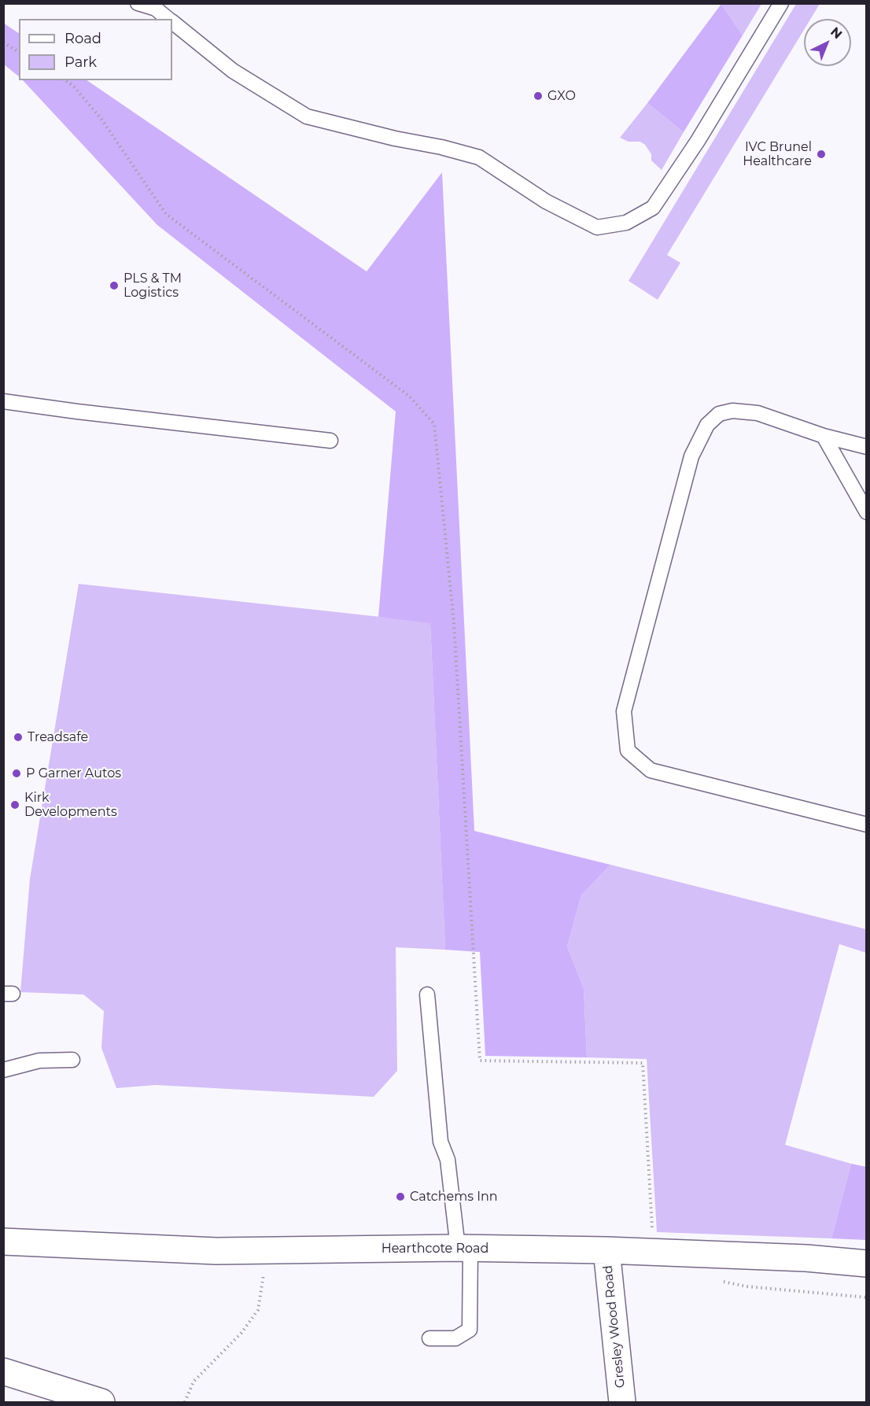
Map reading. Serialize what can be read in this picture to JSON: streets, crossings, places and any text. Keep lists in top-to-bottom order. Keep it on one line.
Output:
{"streets":{"street":["Hearthcote Road","Gresley Wood Road"]},"crossings":[["Hearthcote Road","Gresley Wood Road"]],"places":["GXO","IVC Brunel Healthcare","PLS & TM Logistics","Treadsafe","P Garner Autos","Kirk Developments","Catchems Inn"],"legend":["Road","Park"],"north":"top right"}
